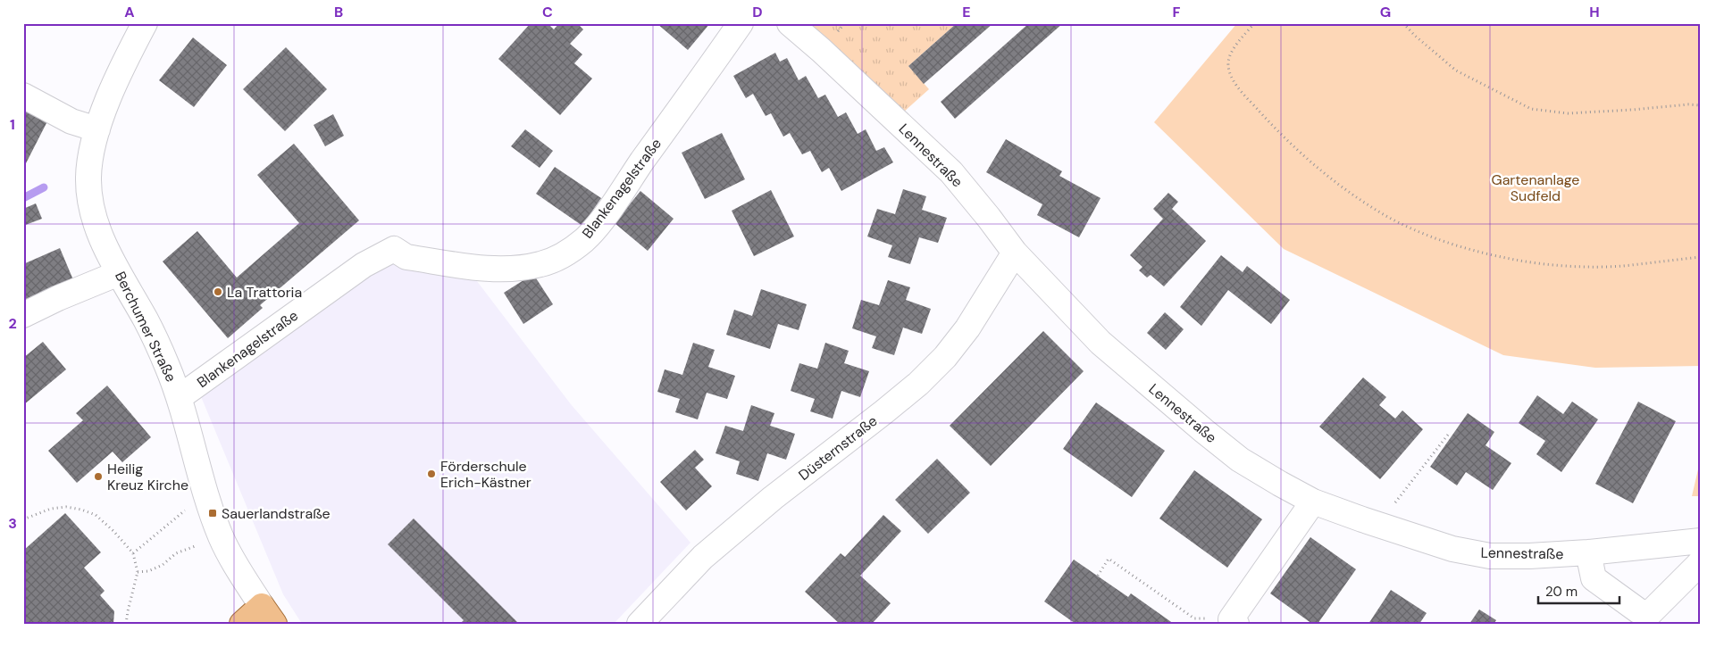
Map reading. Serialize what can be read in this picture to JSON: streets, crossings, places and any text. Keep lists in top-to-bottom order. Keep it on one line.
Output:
{"streets":{"street":["Lennestraße","Blankenagelstraße","Berchumer Straße","Düsternstraße"]},"crossings":[["Lennestraße","Düsternstraße"],["Blankenagelstraße","Berchumer Straße"]],"parks":["Gartenanlage Sudfeld"],"places":{"other":["La Trattoria","Förderschule Erich-Kästner","Heilig Kreuz Kirche"],"transit":["Sauerlandstraße"]},"scale_bar":"20 m","grid":{"columns":["A","B","C","D","E","F","G","H"],"rows":["1","2","3"]}}
